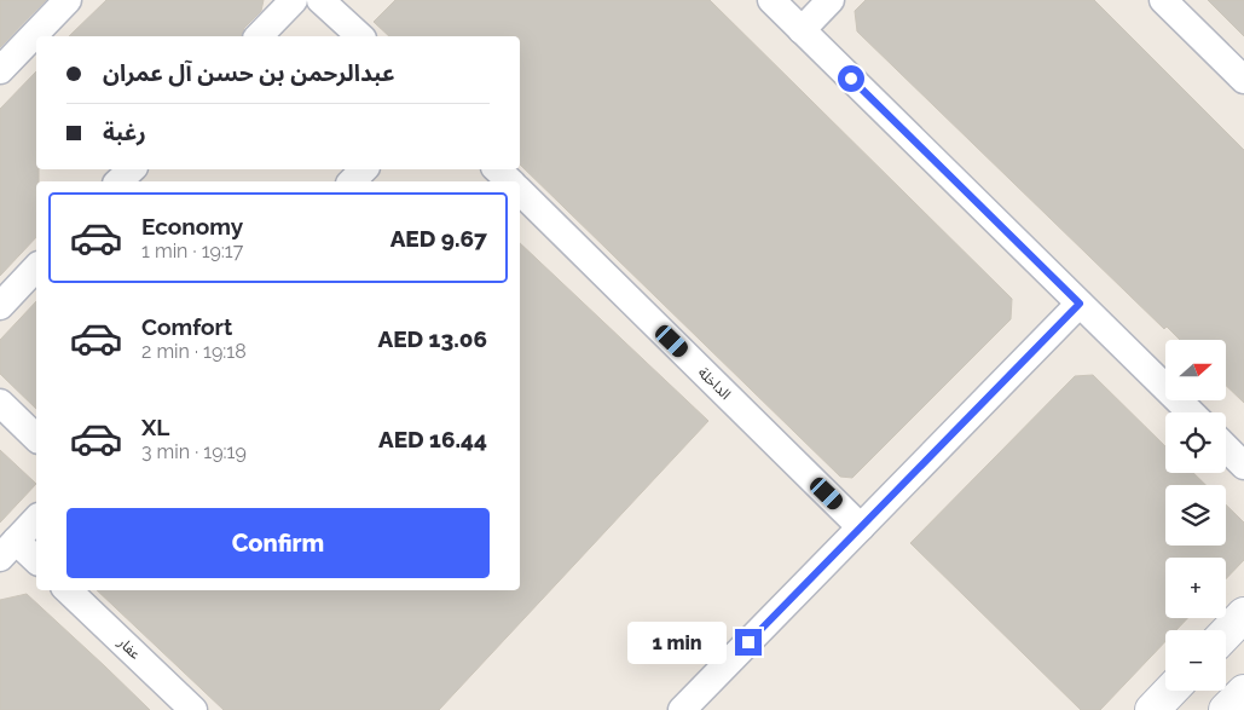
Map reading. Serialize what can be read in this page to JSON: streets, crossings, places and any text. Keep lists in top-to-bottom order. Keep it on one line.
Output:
{"streets":{"street":["الداخلة","عفار"]},"north":"right","page":{"banner":["عبدالرحمن بن حسن آل عمران","رغبة"],"list":[{"name":"Economy","note":"1 min · 19:17","value":"AED 9.67"},{"name":"Comfort","note":"2 min · 19:18","value":"AED 13.06"},{"name":"XL","note":"3 min · 19:19","value":"AED 16.44"}],"map_buttons":["+","−"],"buttons":"Confirm","bubble":"1 min"}}
